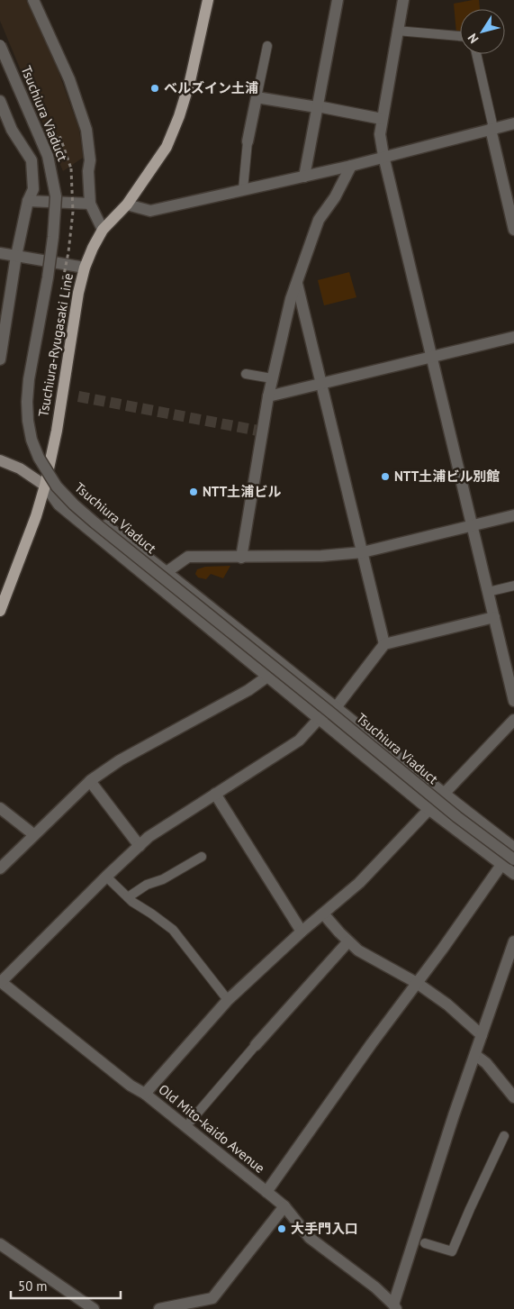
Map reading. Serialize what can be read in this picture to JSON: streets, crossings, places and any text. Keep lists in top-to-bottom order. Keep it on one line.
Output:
{"streets":{"main road":["Tsuchiura-Ryugasaki Line"],"street":["Tsuchiura Viaduct","Old Mito-kaido Avenue"]},"places":["ベルズイン土浦","NTT土浦ビル別館","NTT土浦ビル","大手門入口"],"scale_bar":"50 m","north":"bottom left"}
